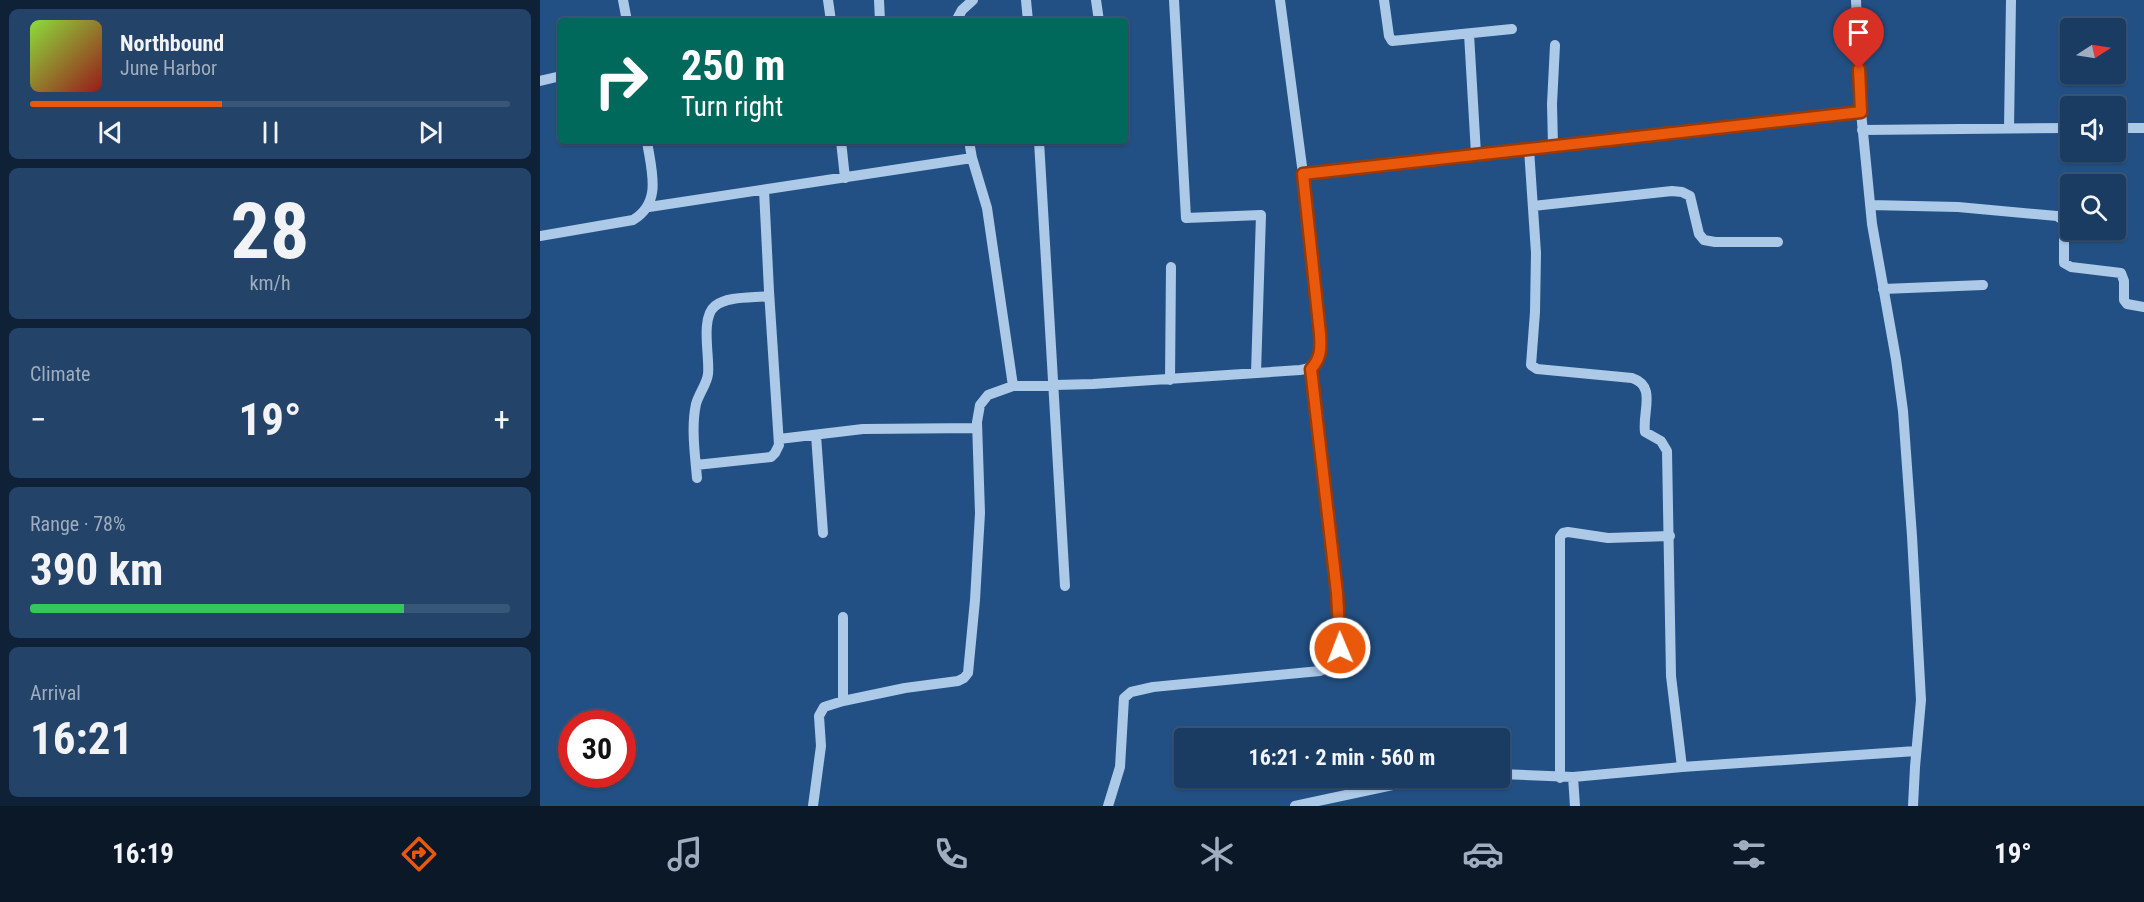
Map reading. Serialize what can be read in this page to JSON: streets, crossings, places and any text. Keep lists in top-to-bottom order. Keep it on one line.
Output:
{"north":"right","page":{"turn":["250 m","Turn right"],"song":["Northbound","June Harbor"],"tile":[["28","km/h"],"Climate",["Range · 78%","390 km"],["Arrival","16:21"]],"heat":["−","19°","+"],"limit":"30","trip":"16:21 · 2 min · 560 m","tabs":["16:19","19°"]}}
